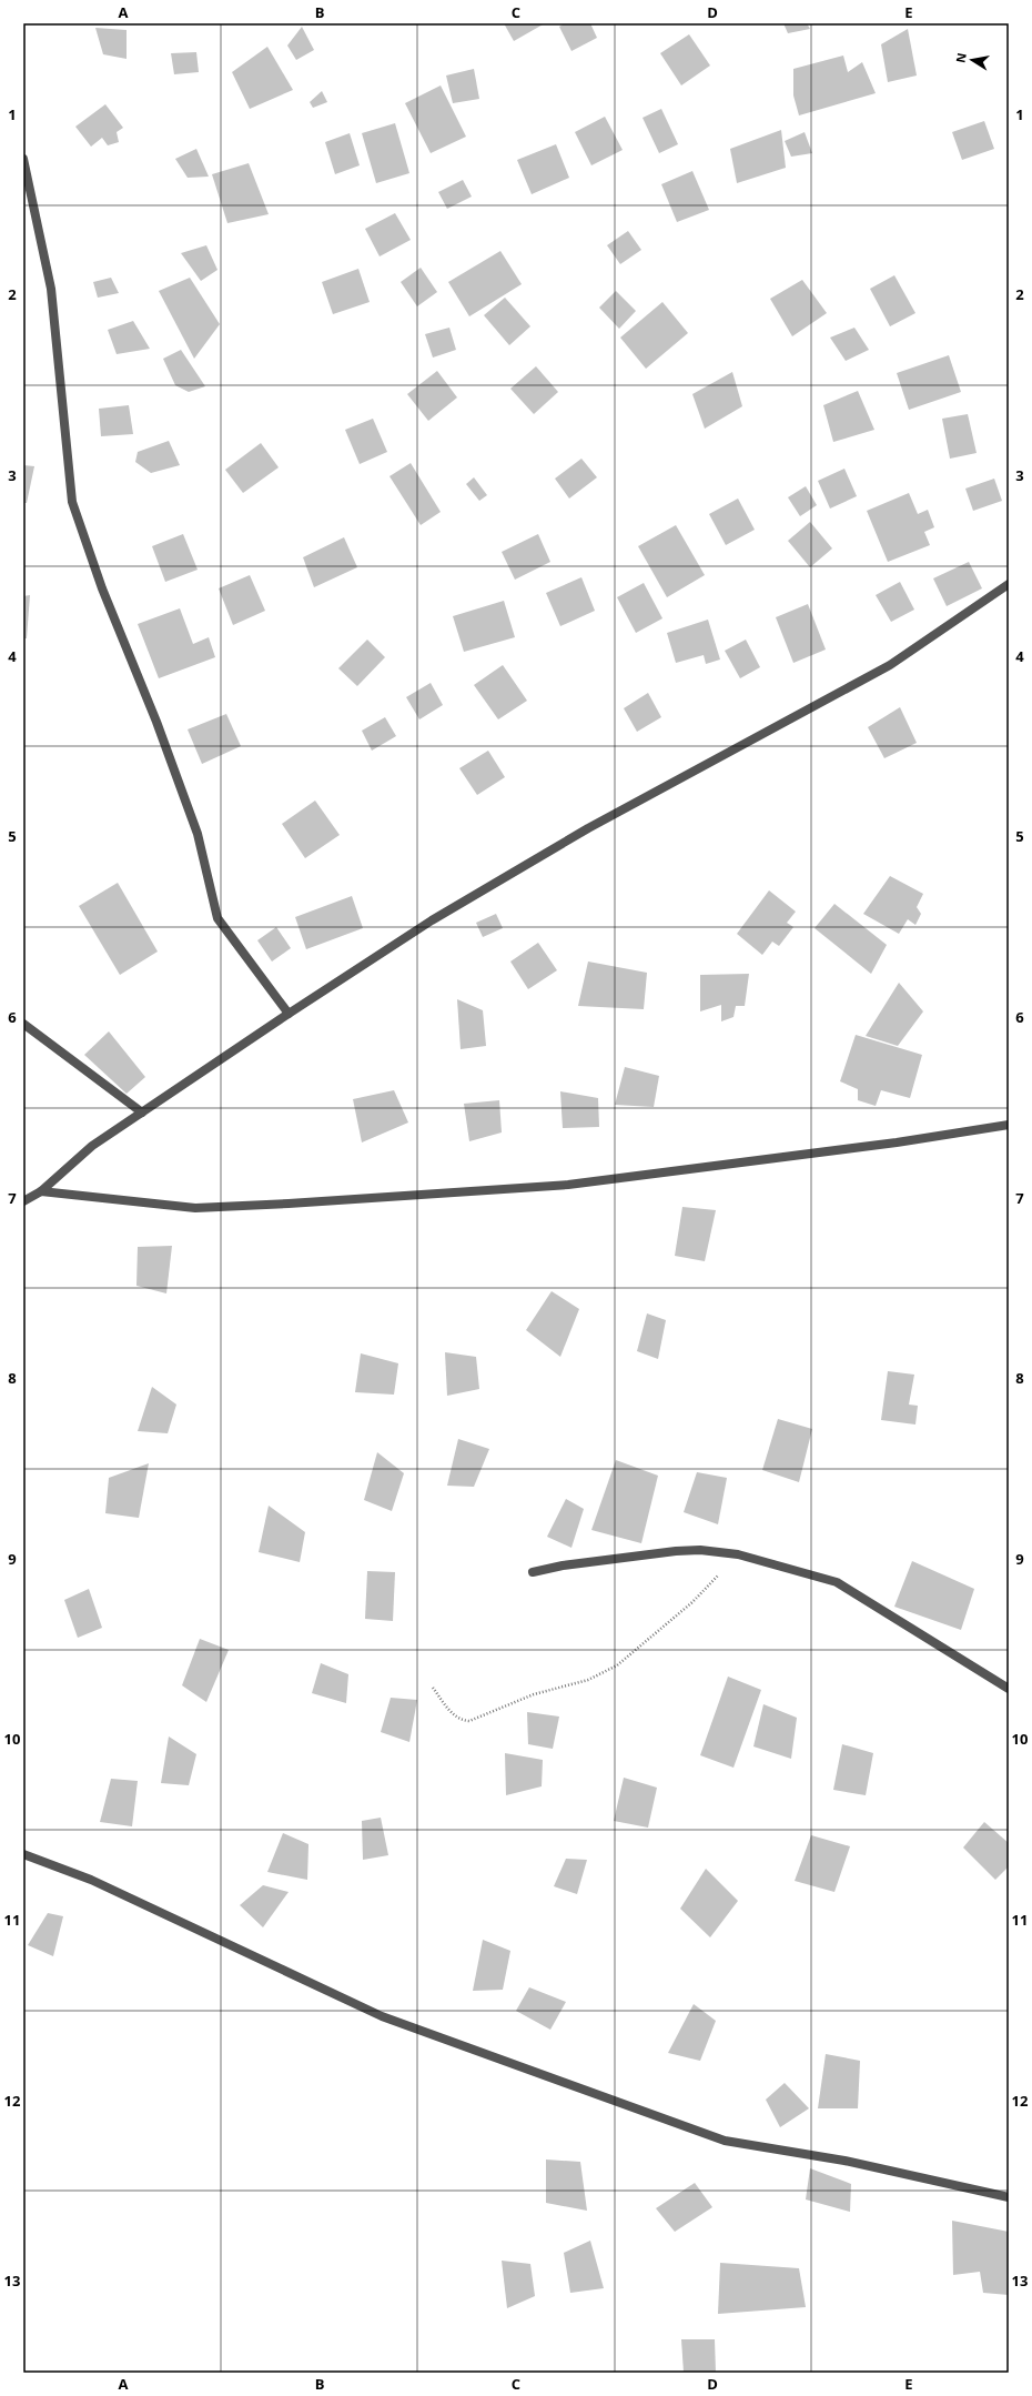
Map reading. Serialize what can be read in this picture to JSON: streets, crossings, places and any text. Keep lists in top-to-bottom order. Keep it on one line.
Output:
{"north":"left","grid":{"columns":["A","B","C","D","E"],"rows":["1","2","3","4","5","6","7","8","9","10","11","12","13"]}}
